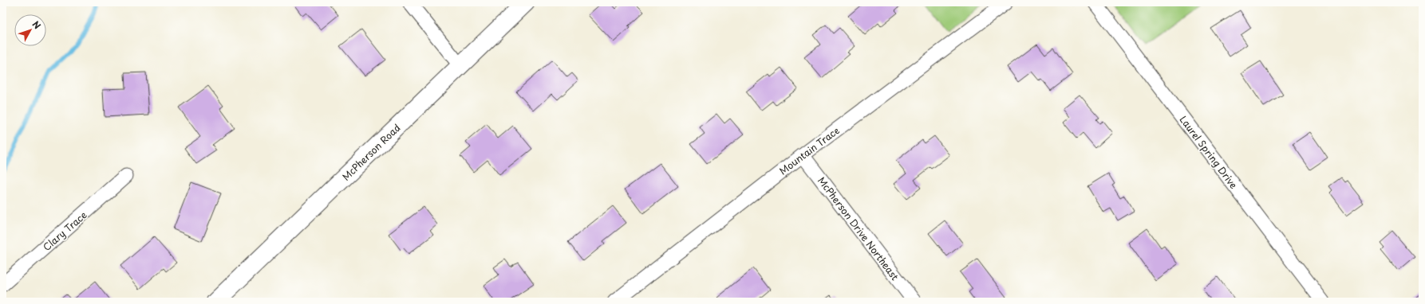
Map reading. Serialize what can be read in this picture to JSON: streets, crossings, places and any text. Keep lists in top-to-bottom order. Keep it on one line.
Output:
{"streets":{"street":["Mountain Trace","McPherson Road","Laurel Spring Drive","McPherson Drive Northeast","Clary Trace"]},"crossings":[["Mountain Trace","McPherson Drive Northeast"]],"north":"top right"}
